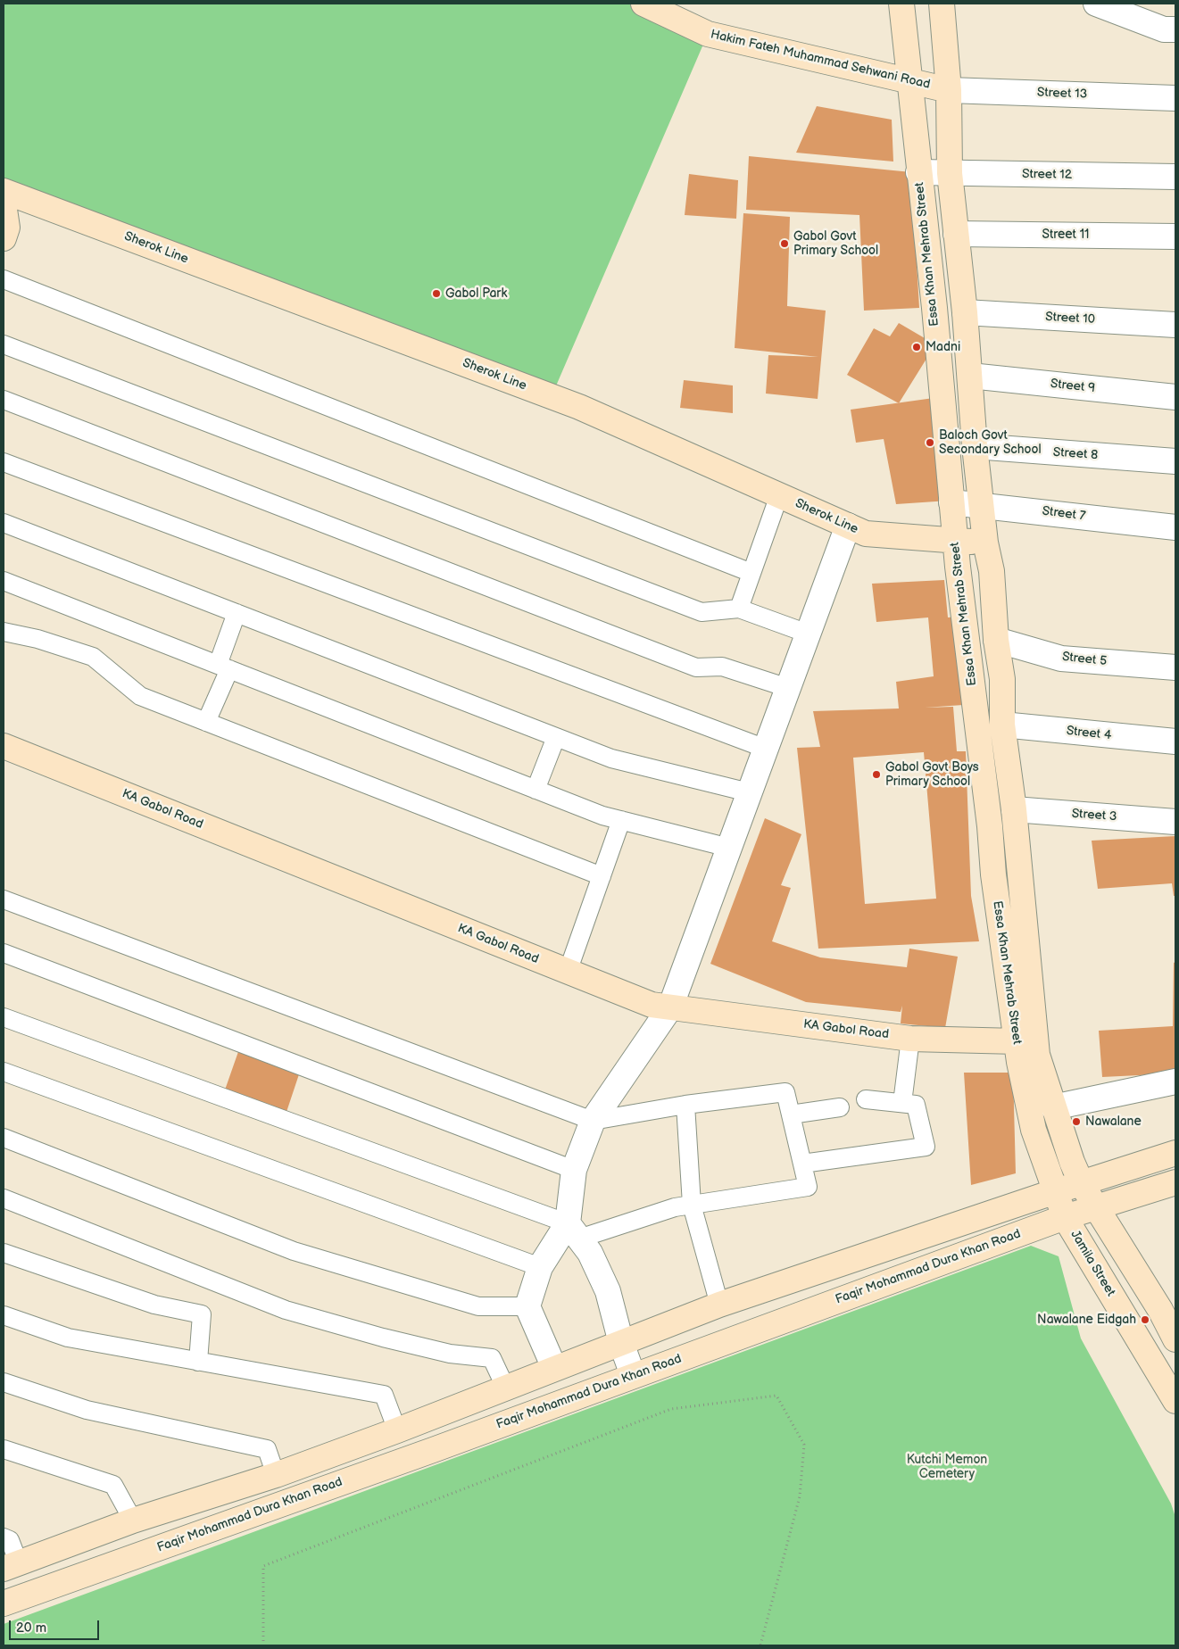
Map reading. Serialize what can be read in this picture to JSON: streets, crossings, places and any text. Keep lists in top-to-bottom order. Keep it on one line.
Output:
{"streets":{"main road":["Hakim Fateh Muhammad Sehwani Road","Sherok Line","Essa Khan Mehrab Street","KA Gabol Road","Jamila Street","Faqir Mohammad Dura Khan Road"],"street":["Street 13","Street 12","Street 11","Street 10","Street 9","Street 8","Street 7","Street 5","Street 4","Street 3"]},"crossings":[["Hakim Fateh Muhammad Sehwani Road","Street 13"],["Hakim Fateh Muhammad Sehwani Road","Essa Khan Mehrab Street"],["Street 13","Essa Khan Mehrab Street"],["Street 12","Essa Khan Mehrab Street"],["Street 11","Essa Khan Mehrab Street"],["Sherok Line","Essa Khan Mehrab Street"],["Essa Khan Mehrab Street","Street 10"],["Essa Khan Mehrab Street","Street 9"],["Essa Khan Mehrab Street","Street 8"],["Essa Khan Mehrab Street","Street 7"],["Essa Khan Mehrab Street","Street 5"],["Essa Khan Mehrab Street","Street 4"],["Essa Khan Mehrab Street","KA Gabol Road"],["Essa Khan Mehrab Street","Street 3"],["Essa Khan Mehrab Street","Jamila Street"],["Essa Khan Mehrab Street","Faqir Mohammad Dura Khan Road"],["Jamila Street","Faqir Mohammad Dura Khan Road"]],"parks":["Kutchi Memon Cemetery"],"places":["Gabol Govt Primary School","Gabol Park","Madni","Baloch Govt Secondary School","Gabol Govt Boys Primary School","Nawalane","Nawalane Eidgah"],"scale_bar":"20 m"}
